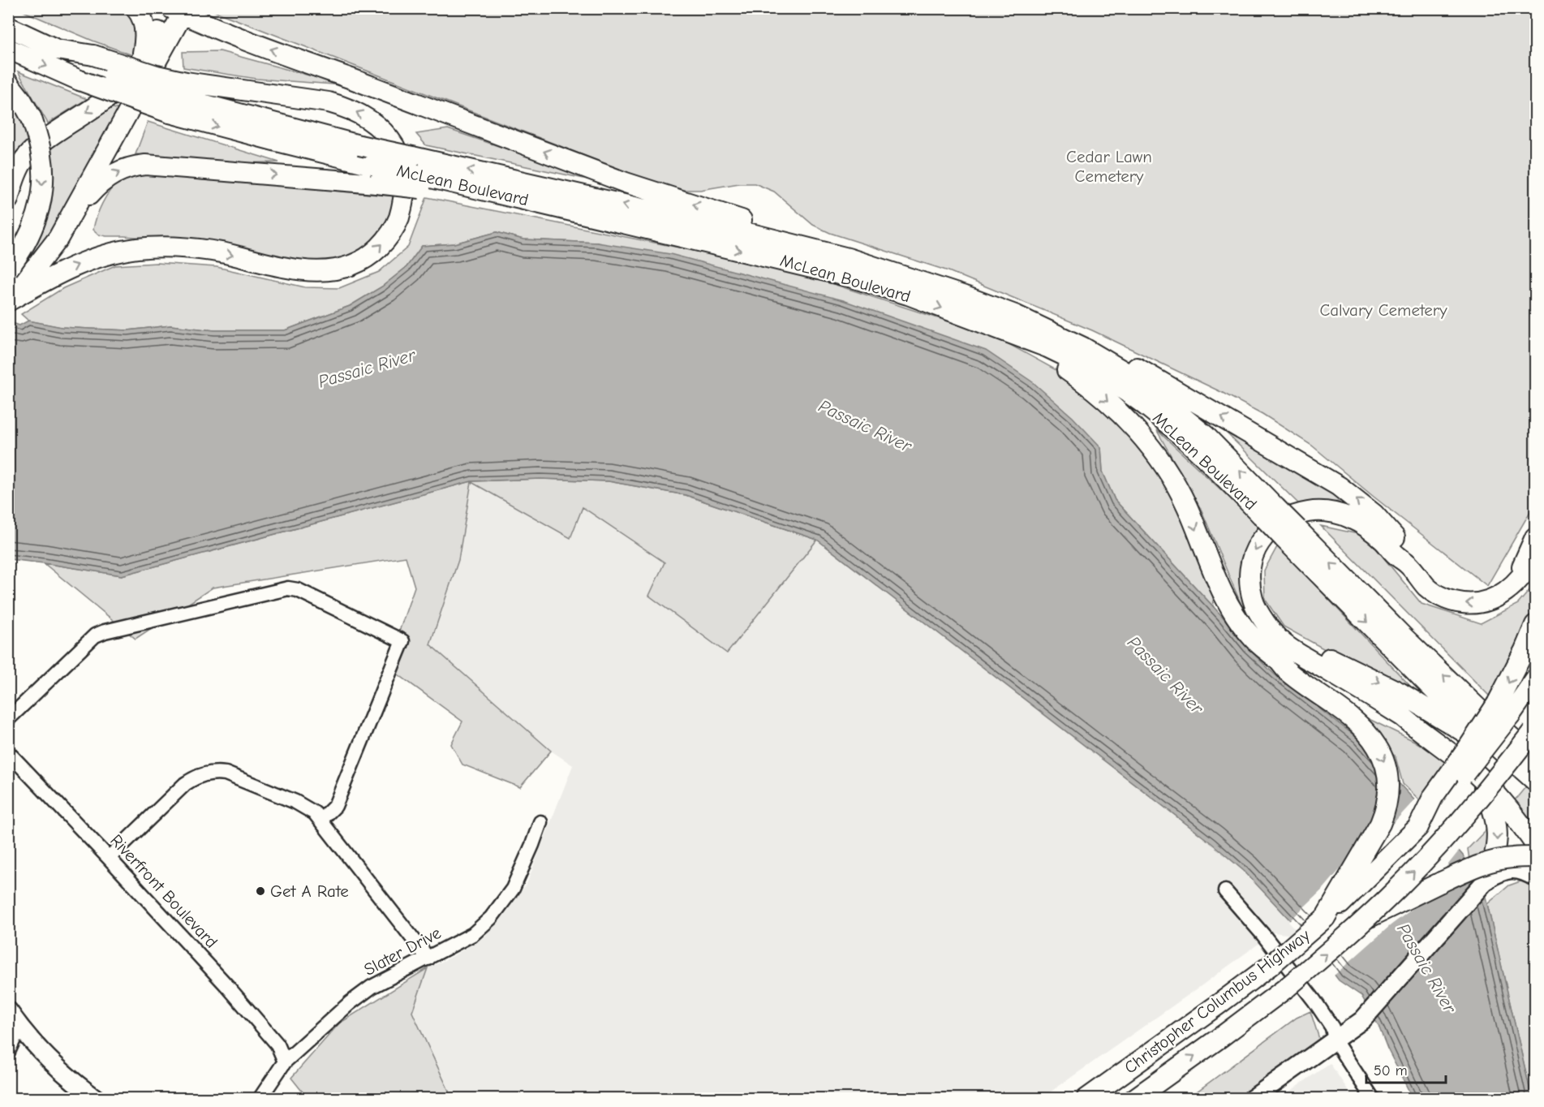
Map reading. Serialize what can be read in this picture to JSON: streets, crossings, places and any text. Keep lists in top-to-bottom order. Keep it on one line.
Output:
{"streets":{"highway":["McLean Boulevard","Christopher Columbus Highway"],"street":["Riverfront Boulevard","Slater Drive"]},"crossings":[["Riverfront Boulevard","Slater Drive"]],"water":["Passaic River"],"parks":["Cedar Lawn Cemetery","Calvary Cemetery"],"places":["Get A Rate"],"scale_bar":"50 m"}
